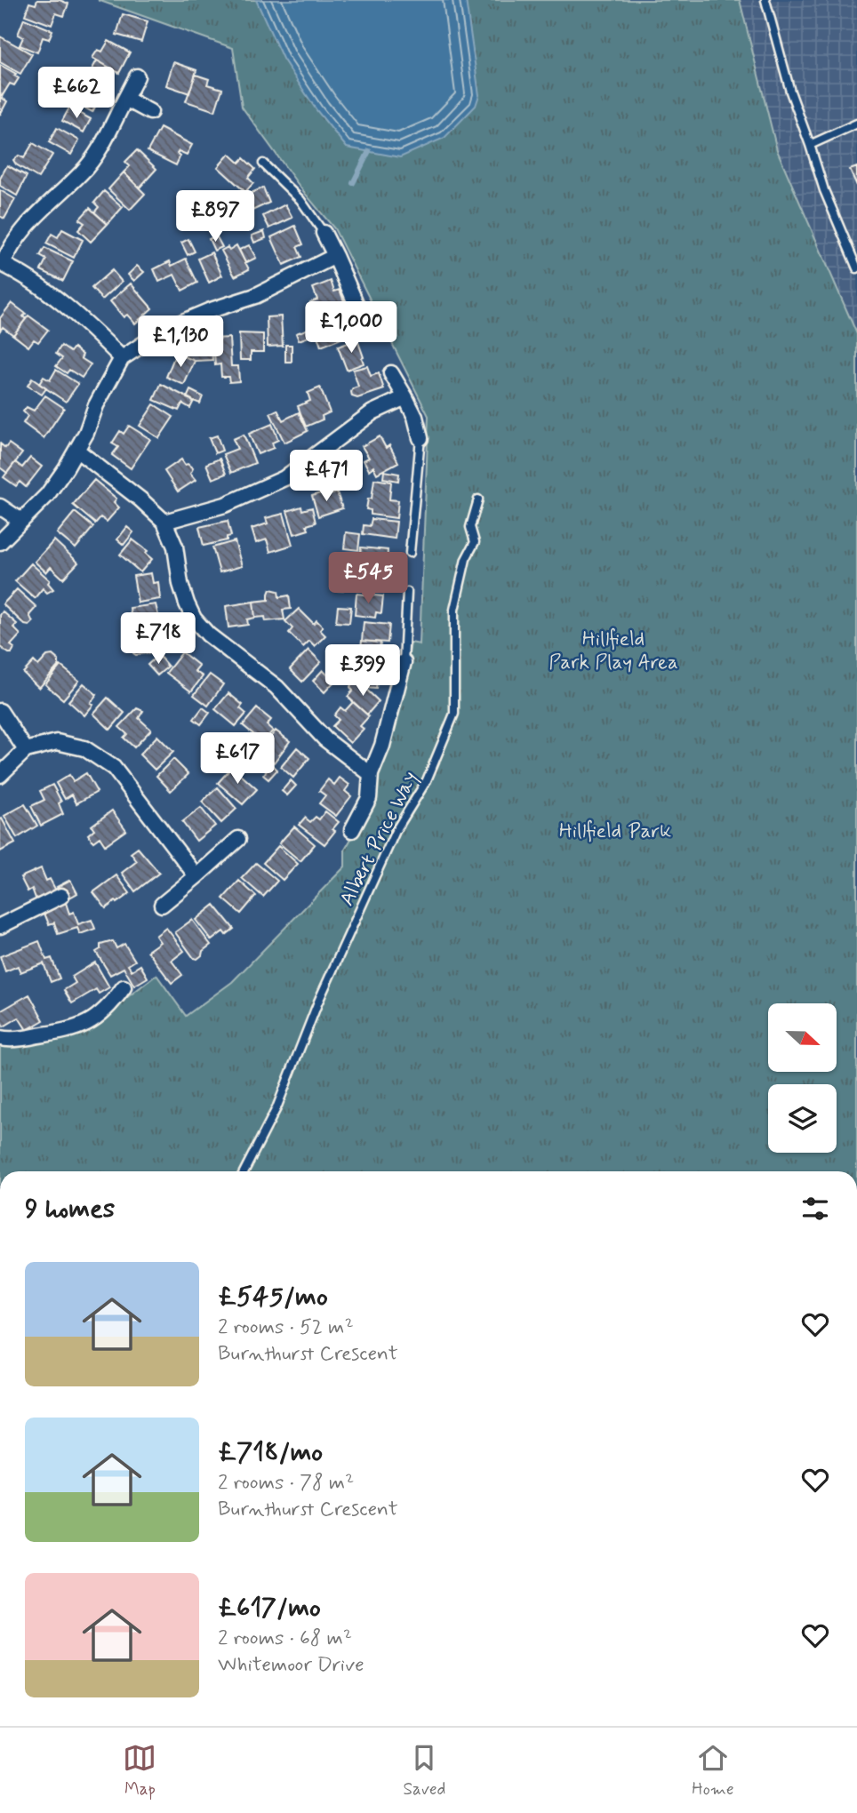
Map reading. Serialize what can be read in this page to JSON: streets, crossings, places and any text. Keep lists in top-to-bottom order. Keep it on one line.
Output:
{"streets":{"lane":["Albert Price Way"]},"parks":["Hillfield Park Play Area","Hillfield Park"],"north":"right","page":{"price":["£662","£897","£1,000","£1,130","£471","£545","£718","£399","£617"],"heading":"9 homes","list":[{"name":"£545/mo","note":"2 rooms · 52 m² · Burnthurst Crescent"},{"name":"£718/mo","note":"2 rooms · 78 m² · Burnthurst Crescent"},{"name":"£617/mo","note":"2 rooms · 68 m² · Whitemoor Drive"}],"tabs":["Map","Saved","Home"]}}
